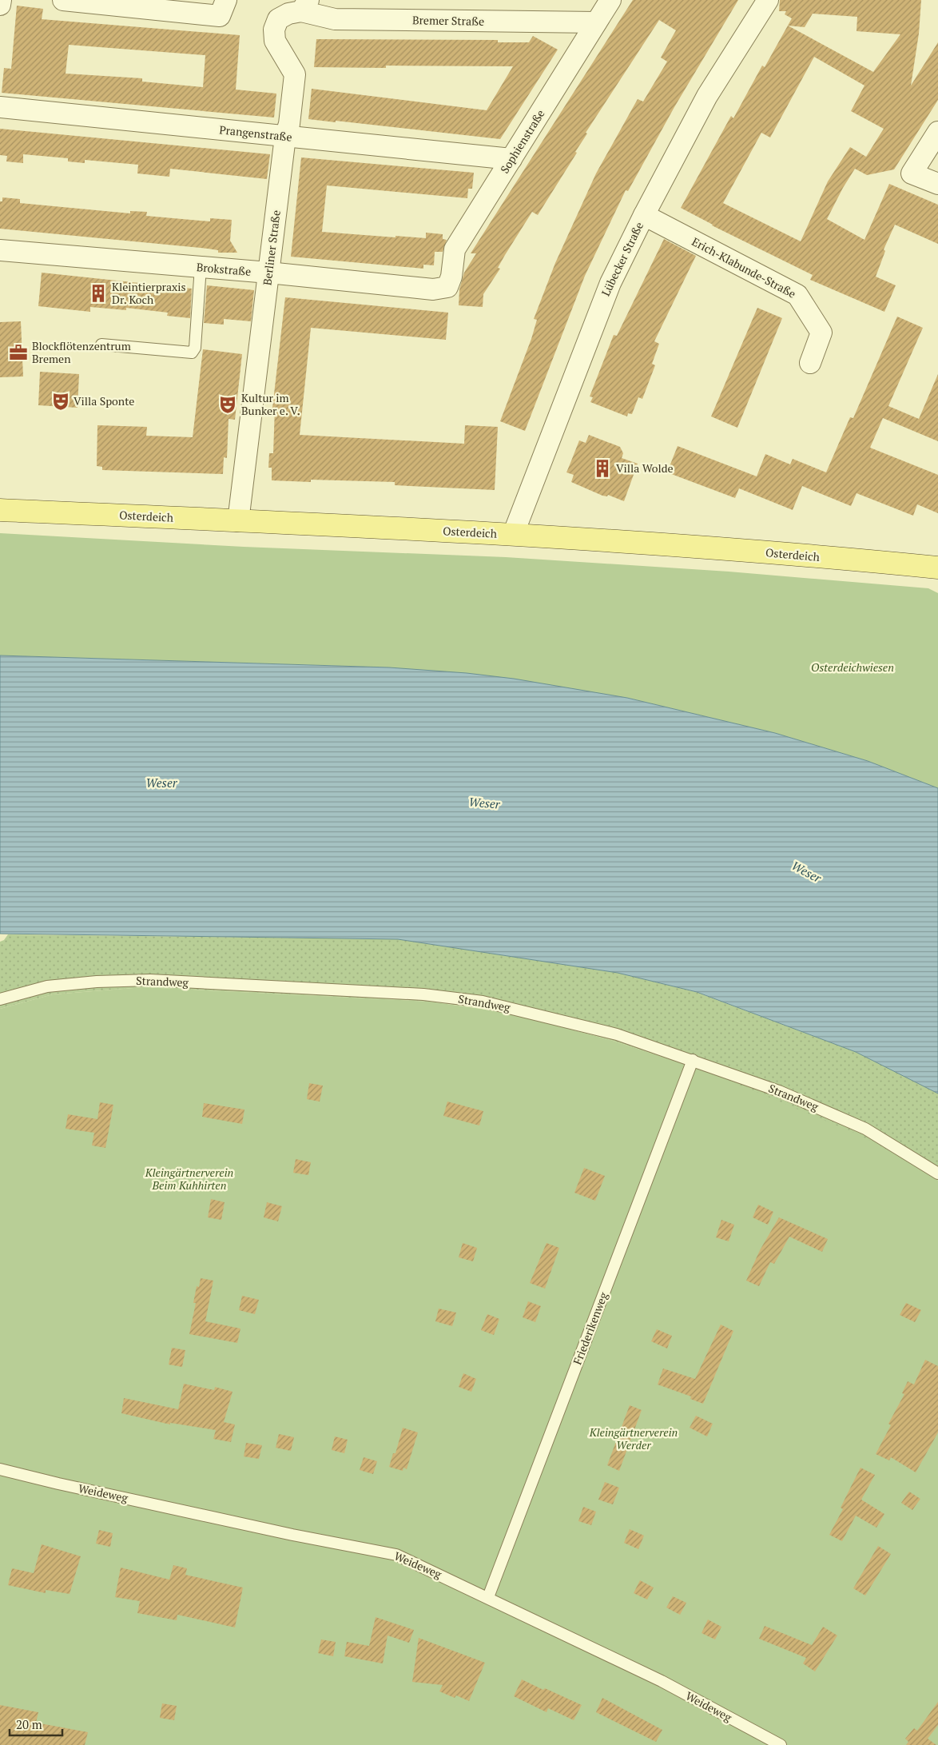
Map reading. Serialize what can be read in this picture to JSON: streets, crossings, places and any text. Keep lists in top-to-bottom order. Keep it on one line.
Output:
{"streets":{"main road":["Osterdeich"],"street":["Bremer Straße","Prangenstraße","Sophienstraße","Berliner Straße","Lübecker Straße","Erich-Klabunde-Straße","Brokstraße"],"lane":["Strandweg","Friederikenweg","Weideweg"]},"crossings":[["Bremer Straße","Sophienstraße"],["Bremer Straße","Berliner Straße"],["Prangenstraße","Sophienstraße"],["Prangenstraße","Berliner Straße"],["Sophienstraße","Brokstraße"],["Berliner Straße","Brokstraße"],["Berliner Straße","Osterdeich"],["Lübecker Straße","Erich-Klabunde-Straße"],["Lübecker Straße","Osterdeich"],["Strandweg","Friederikenweg"],["Friederikenweg","Weideweg"]],"water":["Weser"],"parks":["Osterdeichwiesen","Kleingärtnerverein Beim Kuhhirten","Kleingärtnerverein Werder"],"places":{"building":["Kleintierpraxis Dr. Koch","Villa Wolde"],"office":["Blockflötenzentrum Bremen"],"theatre":["Villa Sponte","Kultur im Bunker e. V."]},"scale_bar":"20 m"}
